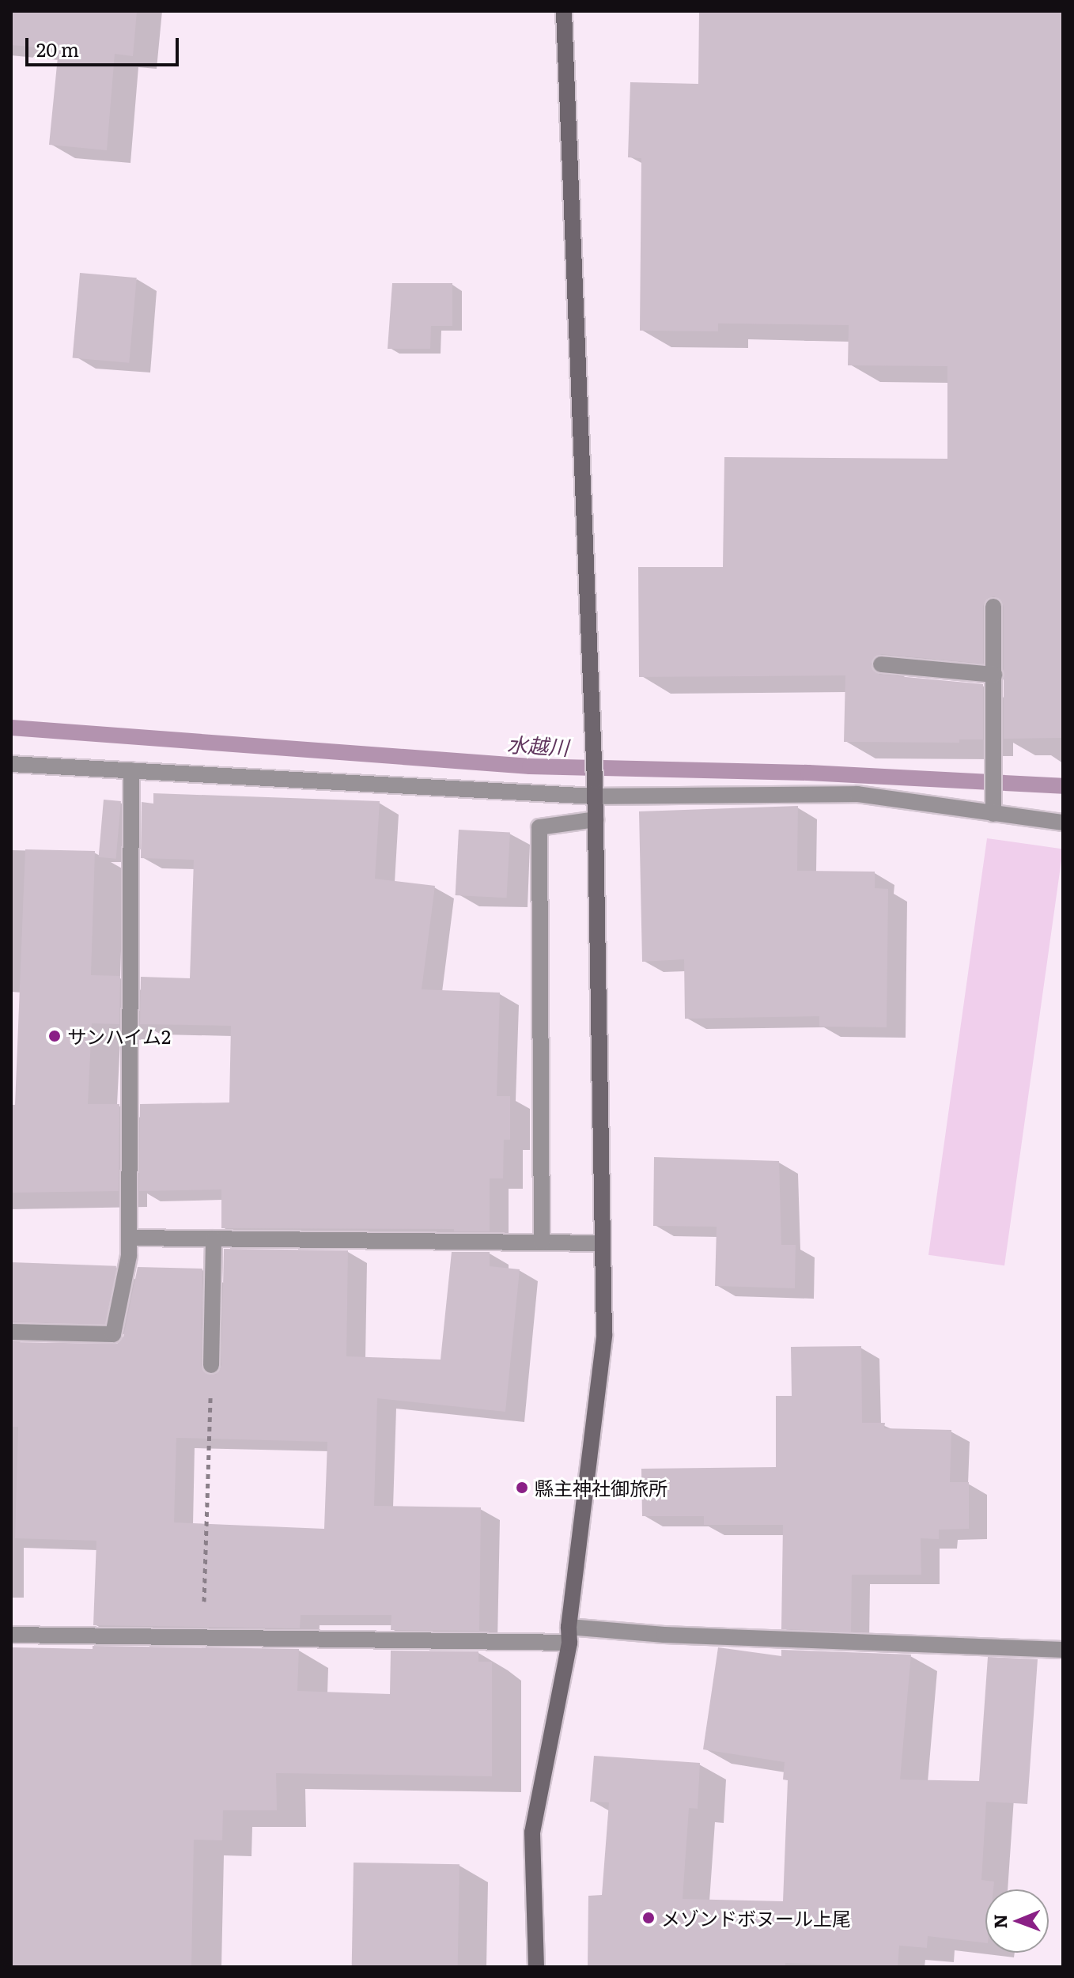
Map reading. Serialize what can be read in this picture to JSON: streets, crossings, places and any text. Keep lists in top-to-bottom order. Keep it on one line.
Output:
{"water":["水越川"],"places":["サンハイム2","縣主神社御旅所","メゾンドボヌール上尾"],"scale_bar":"20 m","north":"left"}
